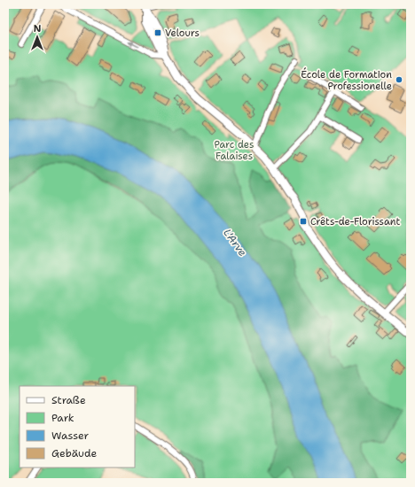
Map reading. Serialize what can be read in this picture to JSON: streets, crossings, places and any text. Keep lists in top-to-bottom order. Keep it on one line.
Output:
{"water":["L'Arve"],"parks":["Parc des Falaises"],"places":{"transit":["Velours","Crêts-de-Florissant"],"other":["École de Formation Professionelle"]},"legend":["Straße","Park","Wasser","Gebäude"],"north":"top"}
